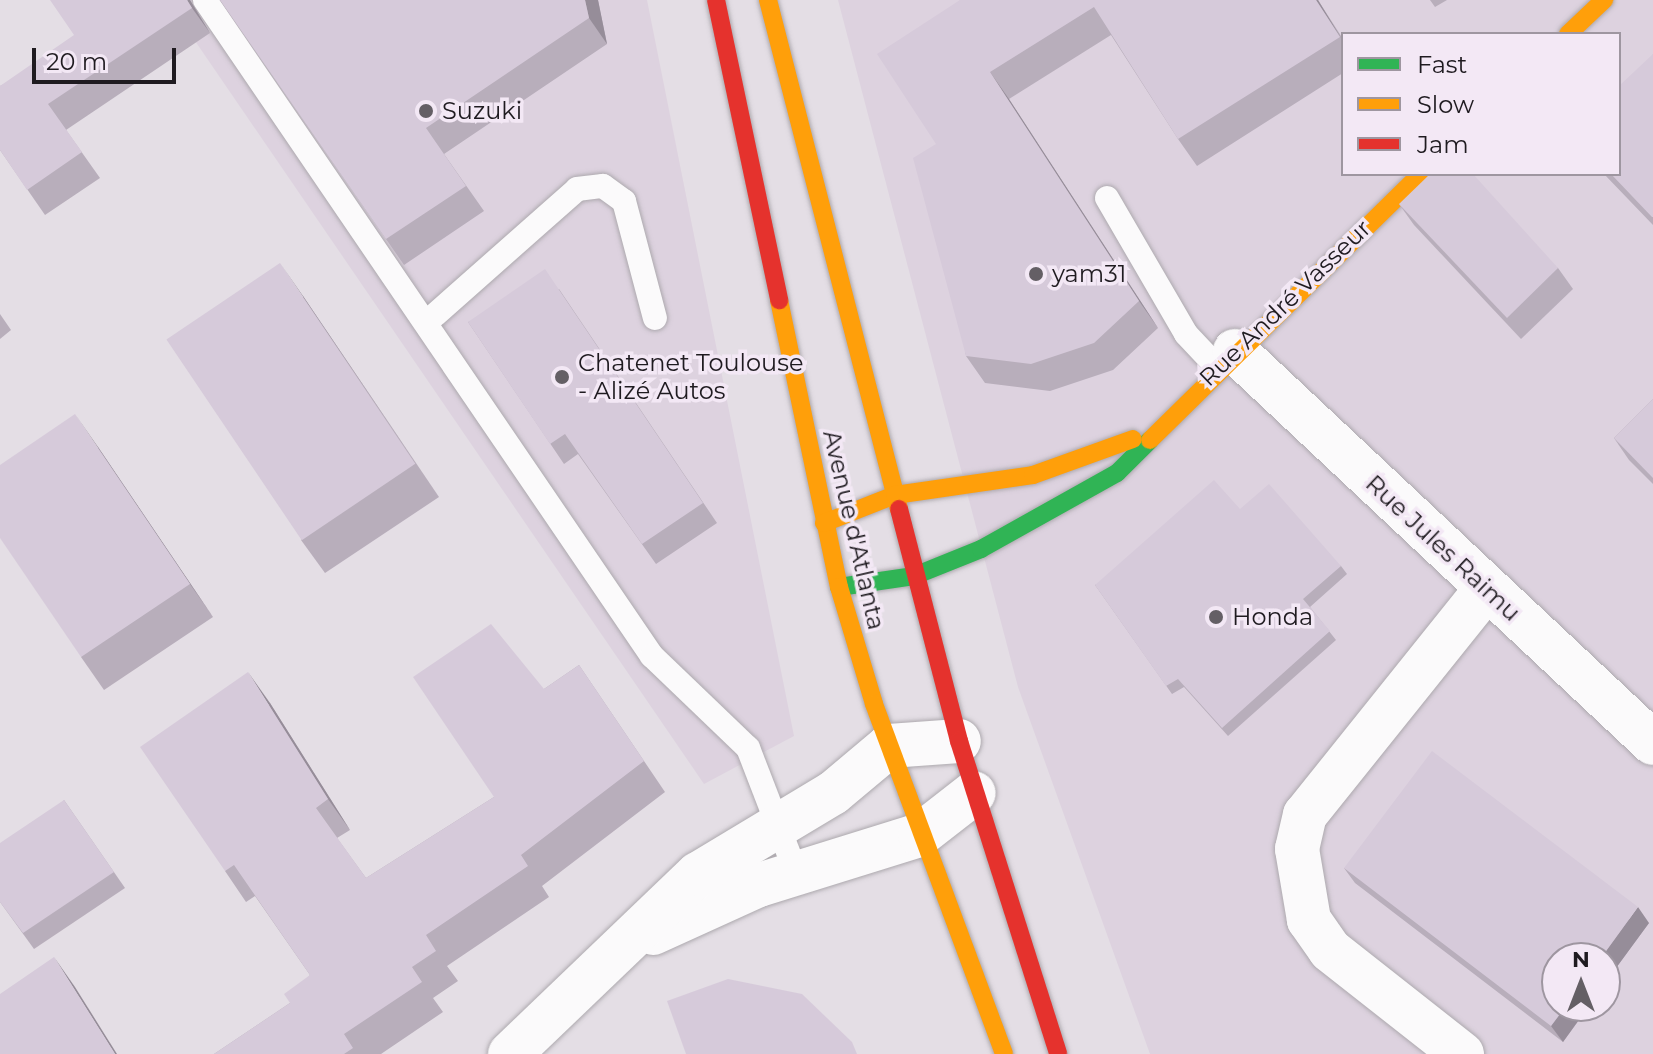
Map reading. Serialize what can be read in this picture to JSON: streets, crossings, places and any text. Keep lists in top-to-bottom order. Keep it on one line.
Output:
{"streets":{"main road":["Rue André Vasseur","Avenue d'Atlanta"],"street":["Rue Jules Raimu"]},"crossings":[["Rue André Vasseur","Avenue d'Atlanta"],["Rue André Vasseur","Rue Jules Raimu"]],"places":["Suzuki","yam31","Chatenet Toulouse - Alizé Autos","Honda"],"legend":["Fast","Slow","Jam"],"scale_bar":"20 m","north":"top"}
